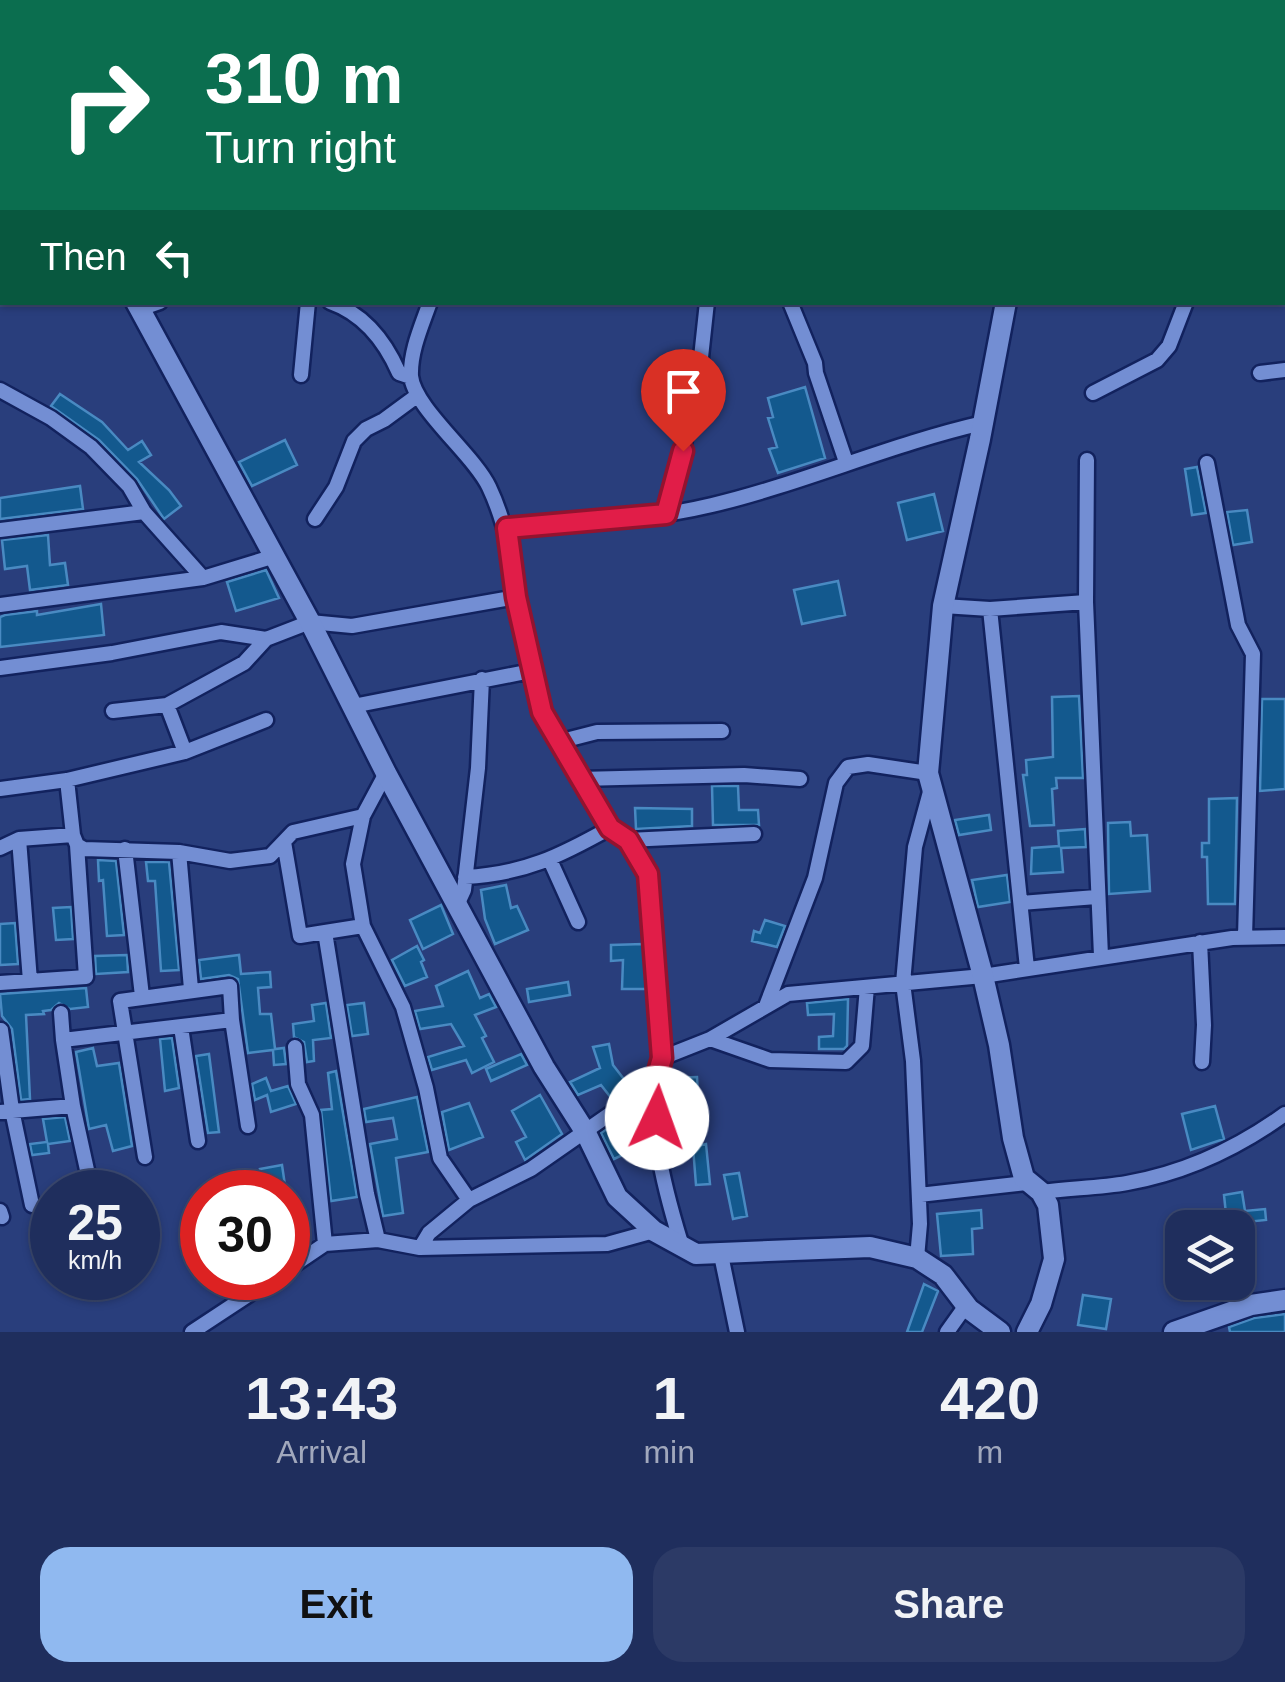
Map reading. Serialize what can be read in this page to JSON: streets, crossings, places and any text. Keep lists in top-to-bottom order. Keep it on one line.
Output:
{"page":{"turn":["310 m","Turn right"],"then":"Then","speed":"25 km/h","limit":"30","eta":["13:43","Arrival","1","min","420","m"],"buttons":["Exit","Share"]}}
